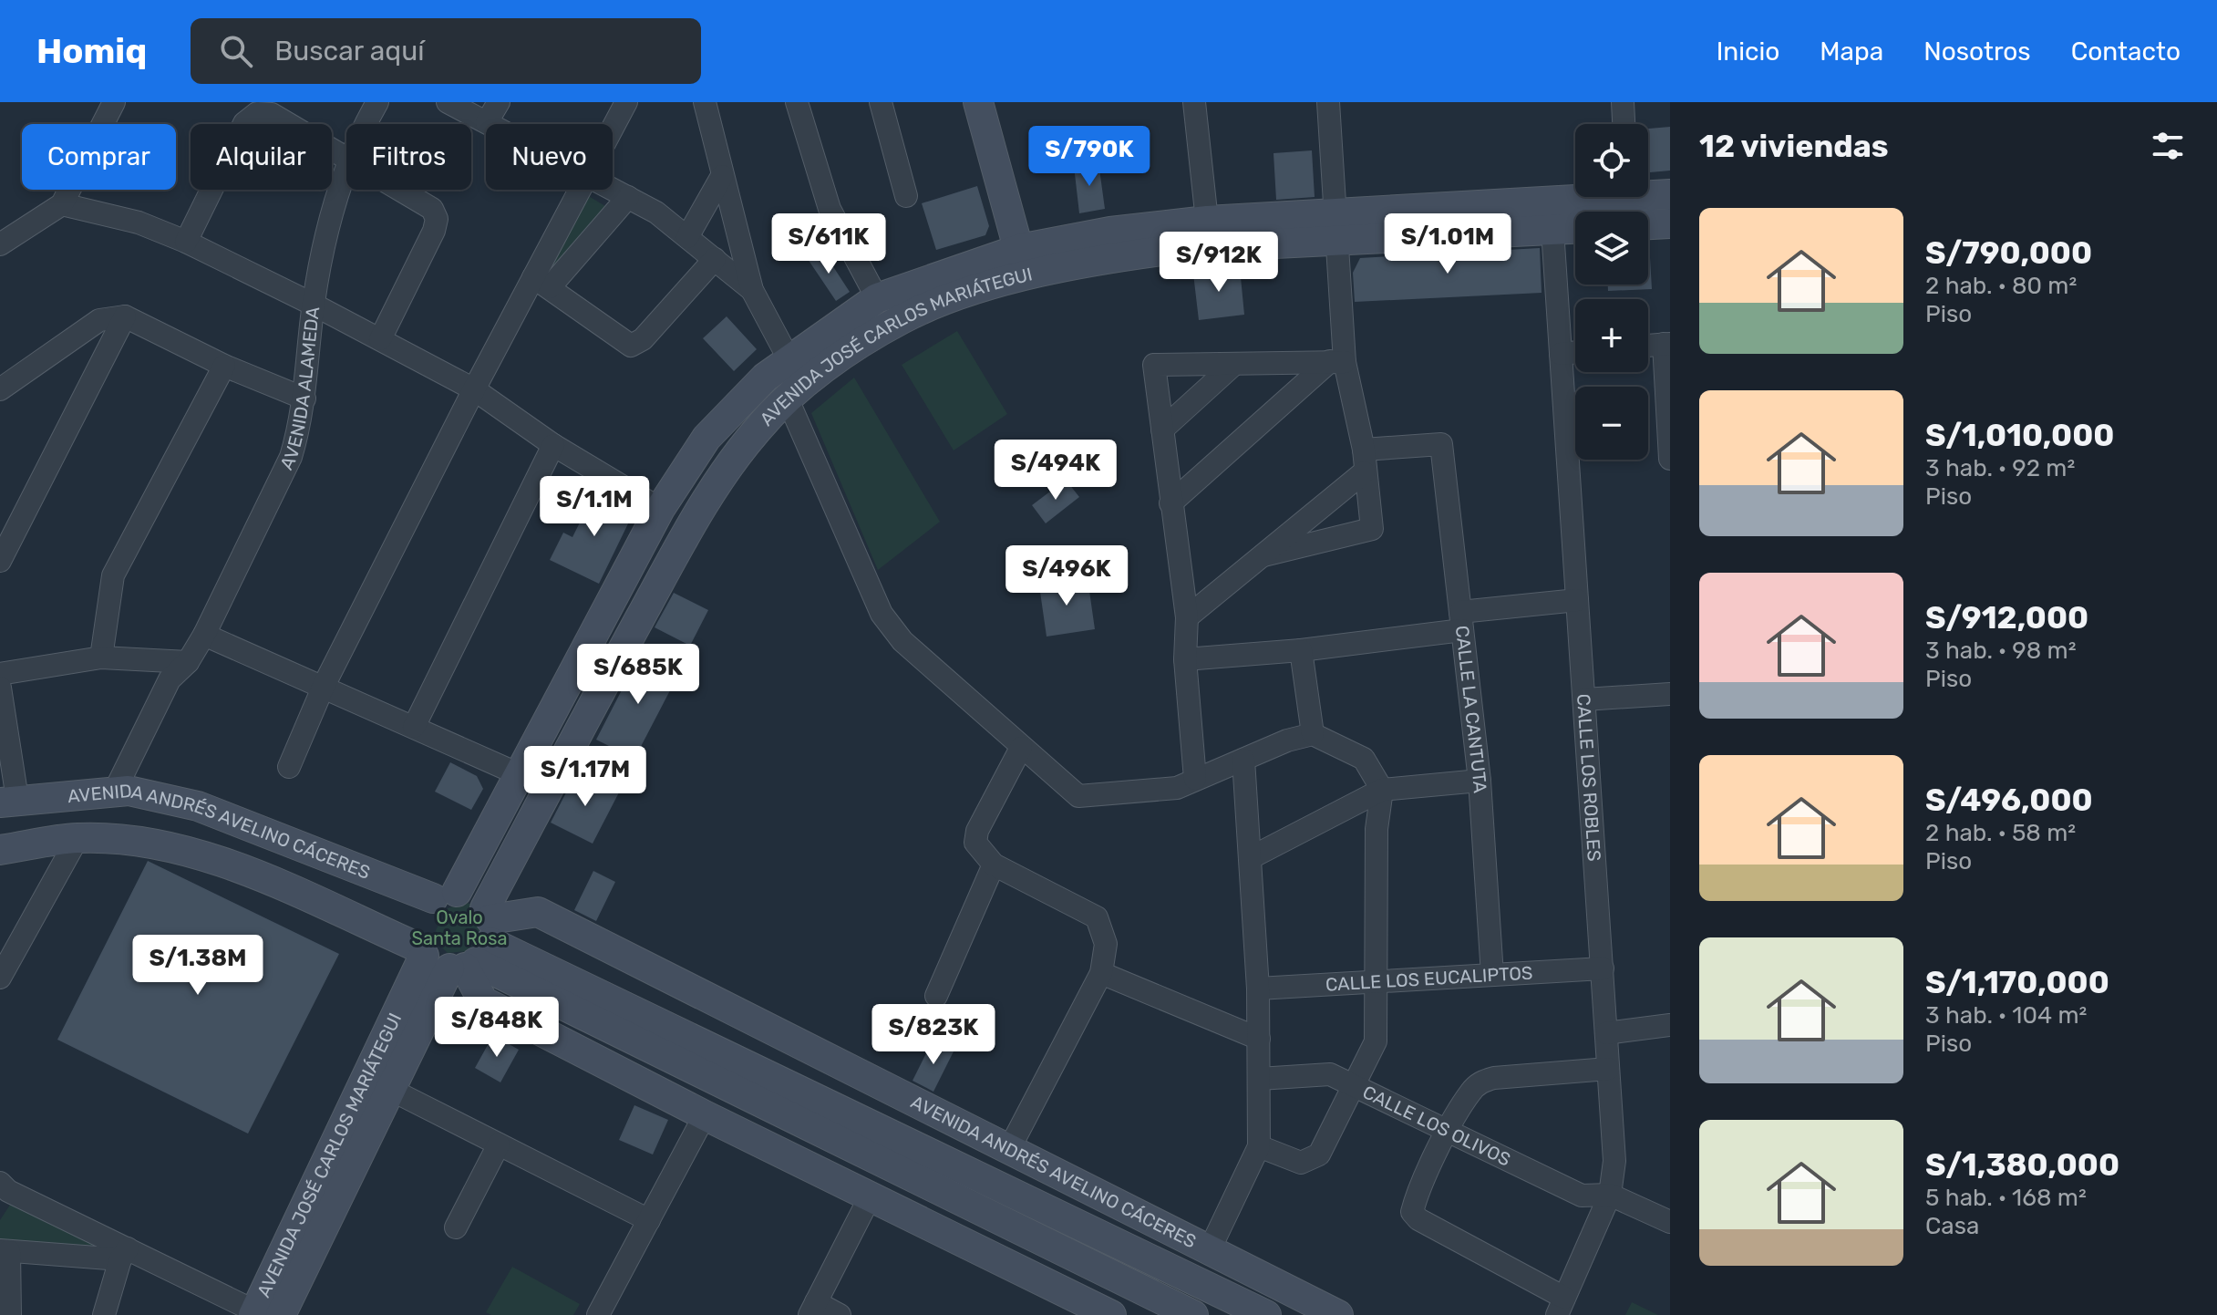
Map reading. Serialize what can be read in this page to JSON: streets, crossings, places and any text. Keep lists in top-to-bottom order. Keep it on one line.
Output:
{"streets":{"main road":["AVENIDA JOSÉ CARLOS MARIÁTEGUI","AVENIDA ANDRÉS AVELINO CÁCERES"],"street":["AVENIDA ALAMEDA","CALLE LA CANTUTA","CALLE LOS ROBLES","CALLE LOS EUCALIPTOS","CALLE LOS OLIVOS"]},"crossings":[["AVENIDA JOSÉ CARLOS MARIÁTEGUI","CALLE LOS ROBLES"],["AVENIDA JOSÉ CARLOS MARIÁTEGUI","AVENIDA ANDRÉS AVELINO CÁCERES"],["AVENIDA ALAMEDA","AVENIDA ANDRÉS AVELINO CÁCERES"],["CALLE LA CANTUTA","CALLE LOS EUCALIPTOS"],["CALLE LOS ROBLES","CALLE LOS EUCALIPTOS"],["CALLE LOS ROBLES","CALLE LOS OLIVOS"]],"parks":["Ovalo Santa Rosa"],"page":{"header":"Homiq","search":"Buscar aquí","nav":["Inicio","Mapa","Nosotros","Contacto"],"heading":"12 viviendas","map_buttons":["+","−"],"chip":["Comprar","Alquilar","Filtros","Nuevo"],"price":["S/790K","S/611K","S/1.01M","S/912K","S/494K","S/1.1M","S/496K","S/685K","S/1.17M","S/1.38M","S/848K","S/823K"],"list":[{"name":"S/790,000","note":"2 hab. · 80 m² · Piso"},{"name":"S/1,010,000","note":"3 hab. · 92 m² · Piso"},{"name":"S/912,000","note":"3 hab. · 98 m² · Piso"},{"name":"S/496,000","note":"2 hab. · 58 m² · Piso"},{"name":"S/1,170,000","note":"3 hab. · 104 m² · Piso"},{"name":"S/1,380,000","note":"5 hab. · 168 m² · Casa"}]}}
